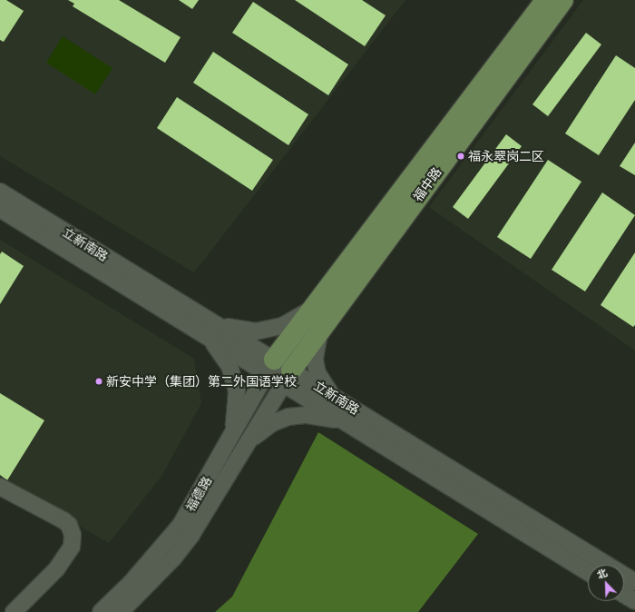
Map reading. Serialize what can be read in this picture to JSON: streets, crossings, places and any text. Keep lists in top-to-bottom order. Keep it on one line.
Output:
{"streets":{"main road":["福中路"],"street":["立新南路","福德路"]},"crossings":[["福中路","立新南路"],["福中路","福德路"],["立新南路","福德路"]],"places":["福永翠岗二区","新安中学（集团）第二外国语学校"],"north":"top left"}
